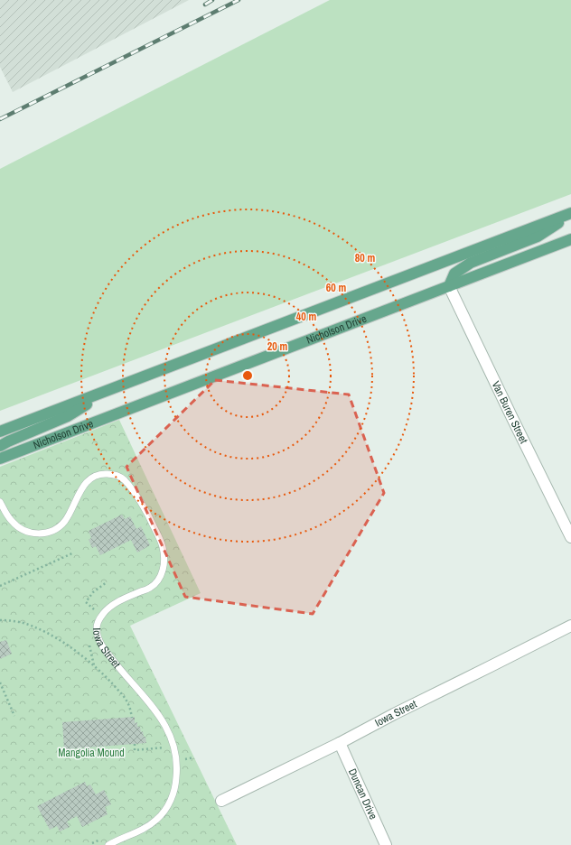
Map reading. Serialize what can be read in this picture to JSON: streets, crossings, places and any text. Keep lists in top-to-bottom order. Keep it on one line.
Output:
{"streets":{"main road":["Nicholson Drive"],"street":["Van Buren Street","Iowa Street","Duncan Drive"]},"crossings":[["Nicholson Drive","Van Buren Street"],["Iowa Street","Duncan Drive"]],"parks":["Mangolia Mound"],"rings":["80 m","60 m","40 m","20 m"]}
